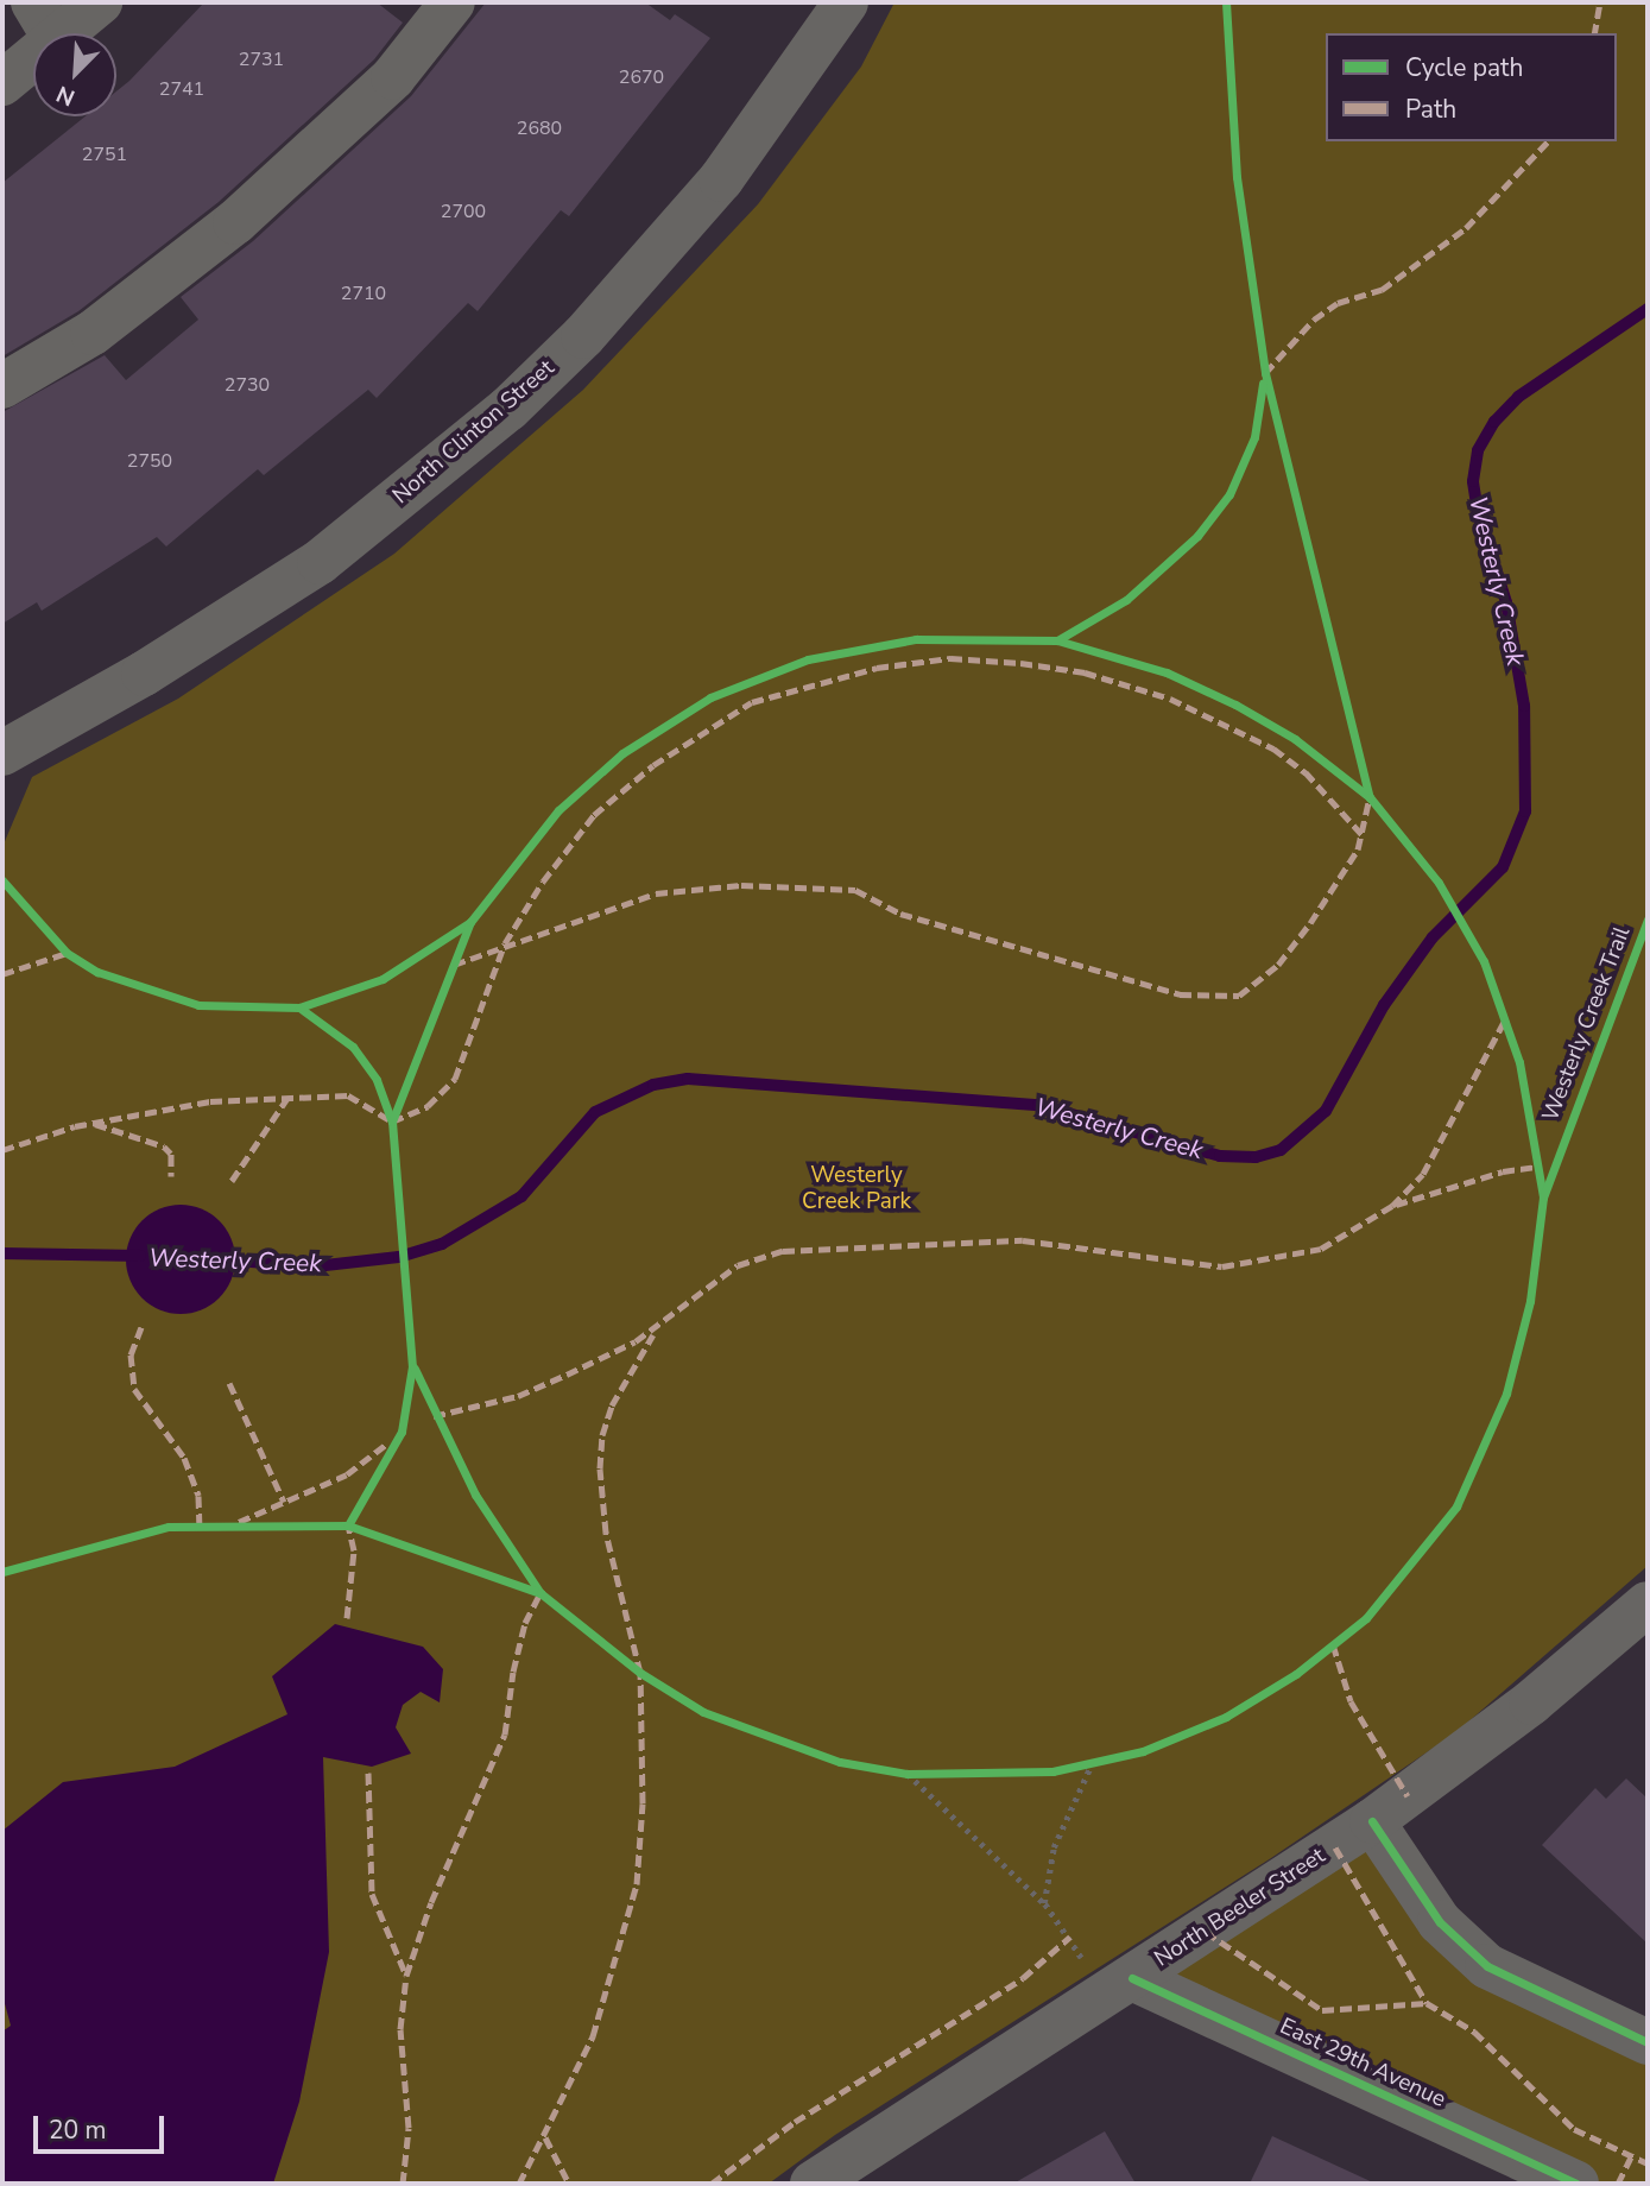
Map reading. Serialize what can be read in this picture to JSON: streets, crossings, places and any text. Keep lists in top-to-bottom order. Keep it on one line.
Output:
{"streets":{"street":["North Clinton Street","North Beeler Street","East 29th Avenue"],"cycle path":["Westerly Creek Trail"]},"crossings":[["North Beeler Street","East 29th Avenue"]],"water":["Westerly Creek"],"parks":["Westerly Creek Park"],"house_numbers":["2731","2670","2741","2680","2751","2700","2710","2730","2750"],"legend":["Cycle path","Path"],"scale_bar":"20 m","north":"bottom left"}
